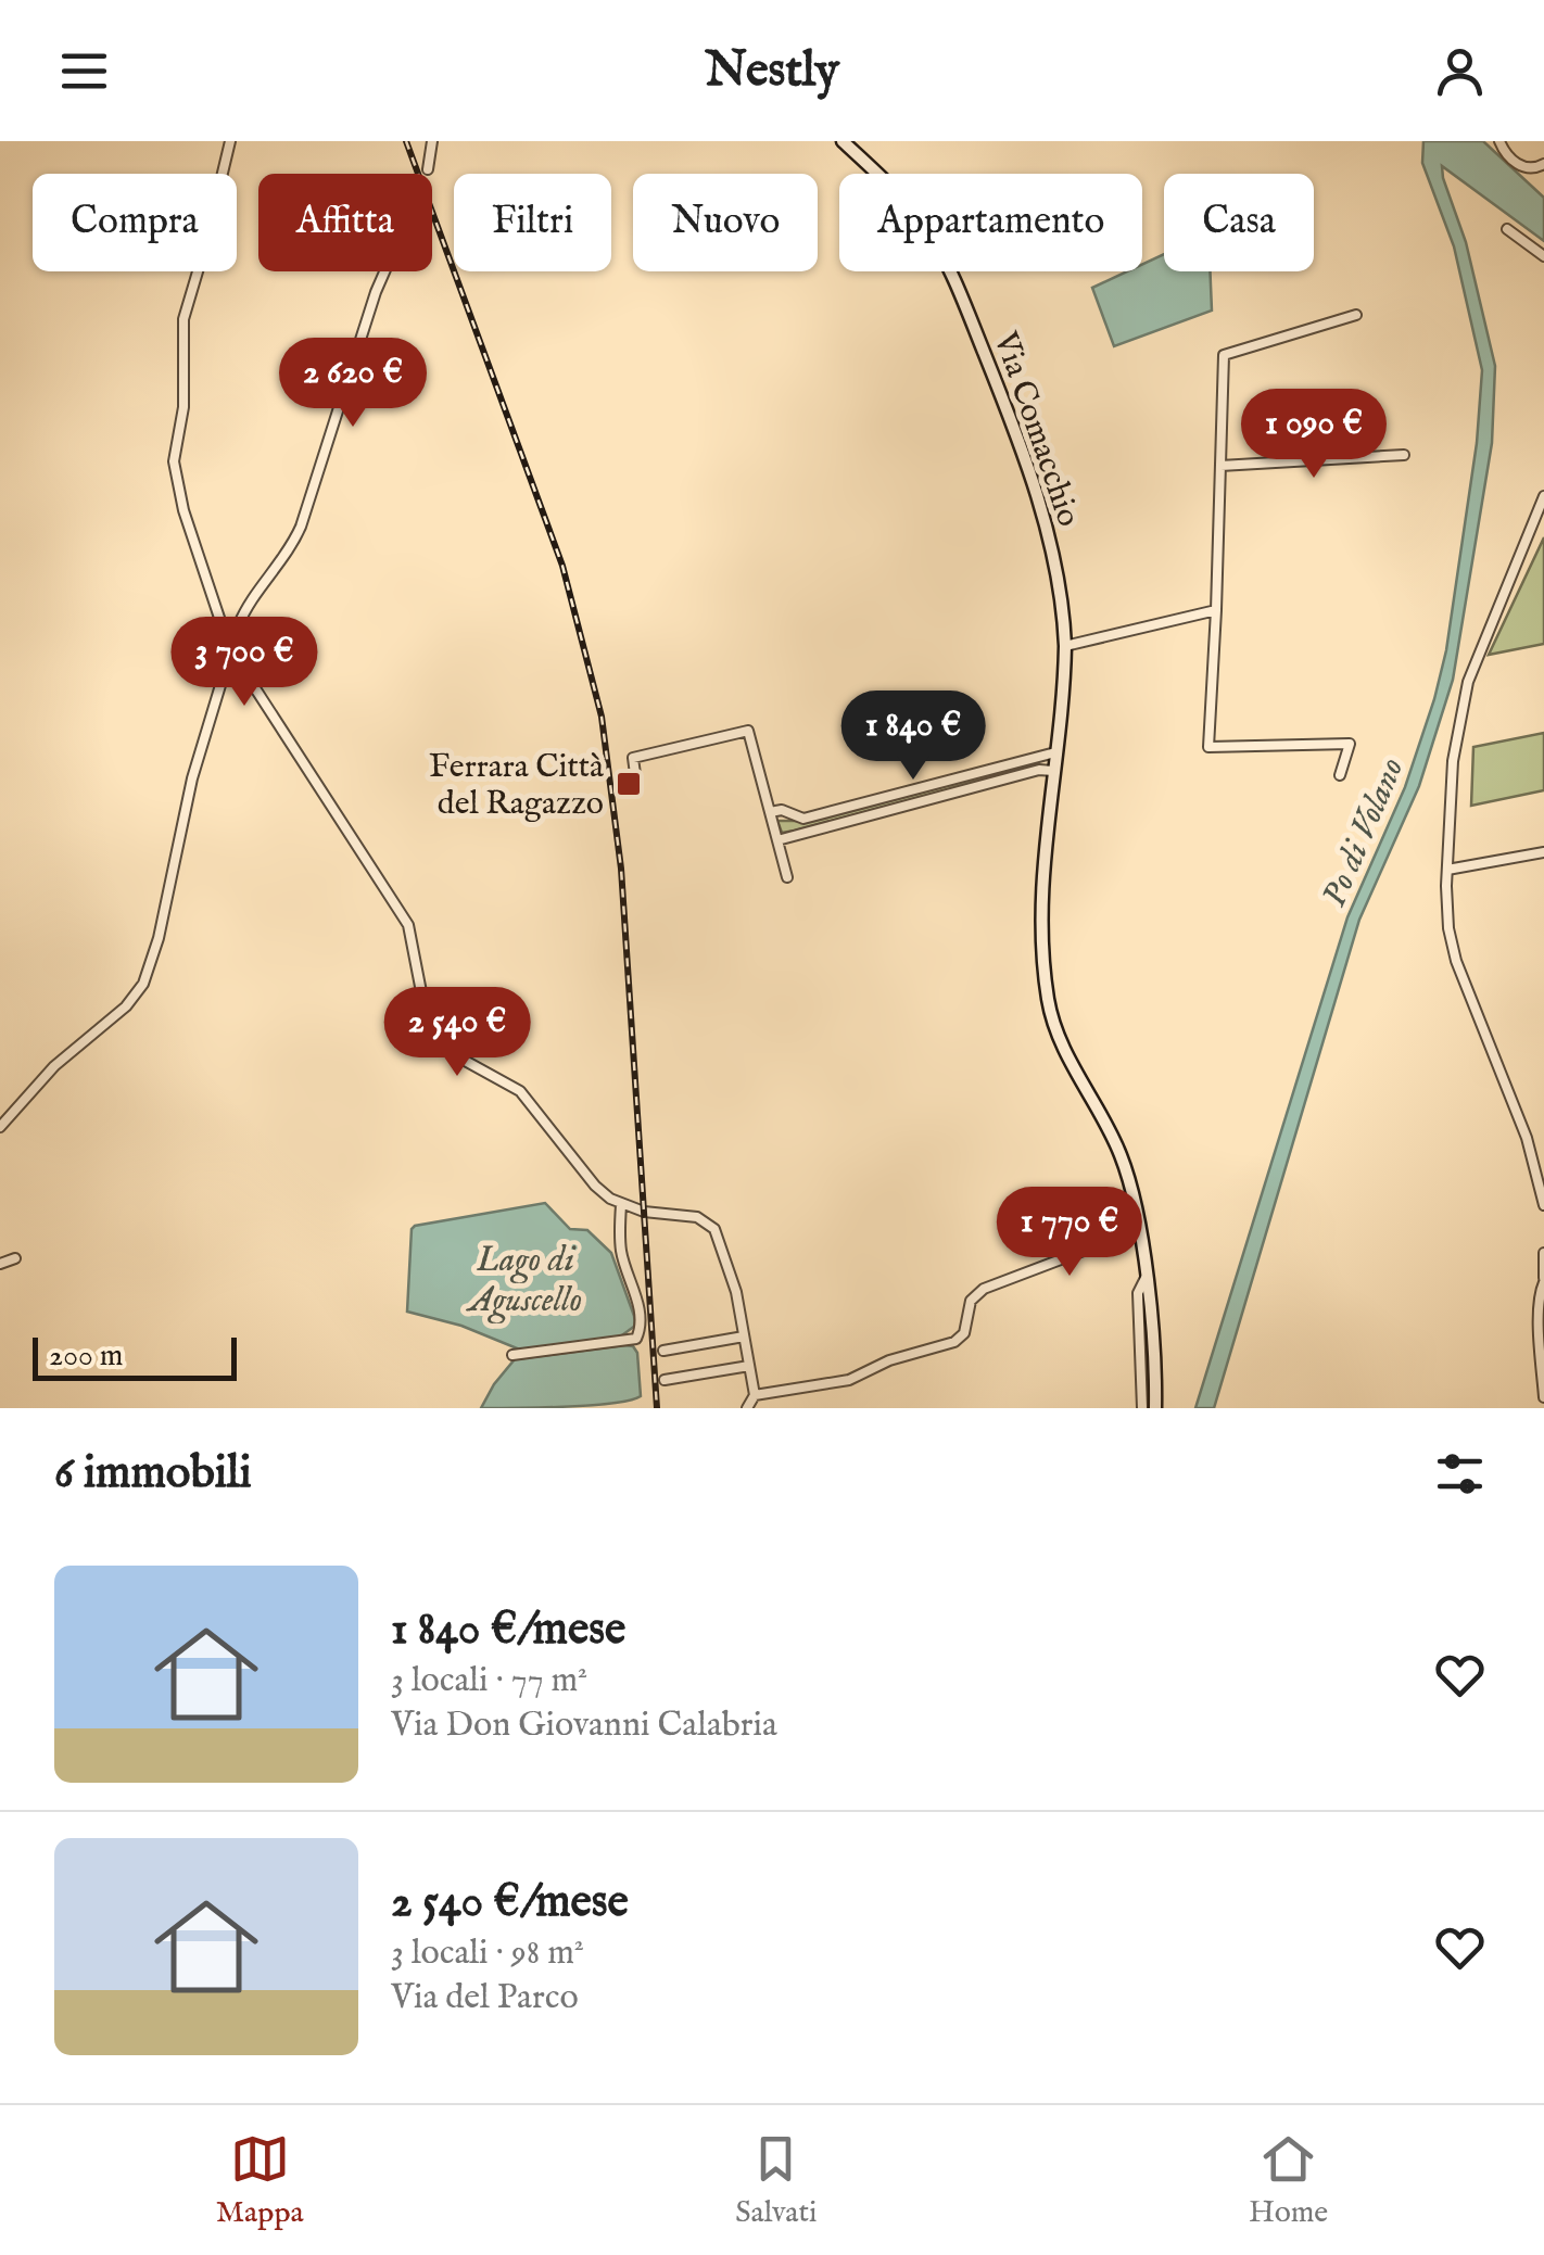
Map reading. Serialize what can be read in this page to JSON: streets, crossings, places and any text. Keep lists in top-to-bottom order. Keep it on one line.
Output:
{"streets":{"main road":["Via Comacchio"]},"water":["Po di Volano","Lago di Aguscello"],"places":{"transit":["Ferrara Città del Ragazzo"]},"scale_bar":"200 m","page":{"header":"Nestly","chip":["Compra","Affitta","Filtri","Nuovo","Appartamento","Casa"],"price":["2 620 €","1 090 €","3 700 €","1 840 €","2 540 €","1 770 €"],"scale":"200 m","heading":"6 immobili","list":[{"name":"1 840 €/mese","note":"3 locali · 77 m² · Via Don Giovanni Calabria"},{"name":"2 540 €/mese","note":"3 locali · 98 m² · Via del Parco"}],"tabs":["Mappa","Salvati","Home"]}}
